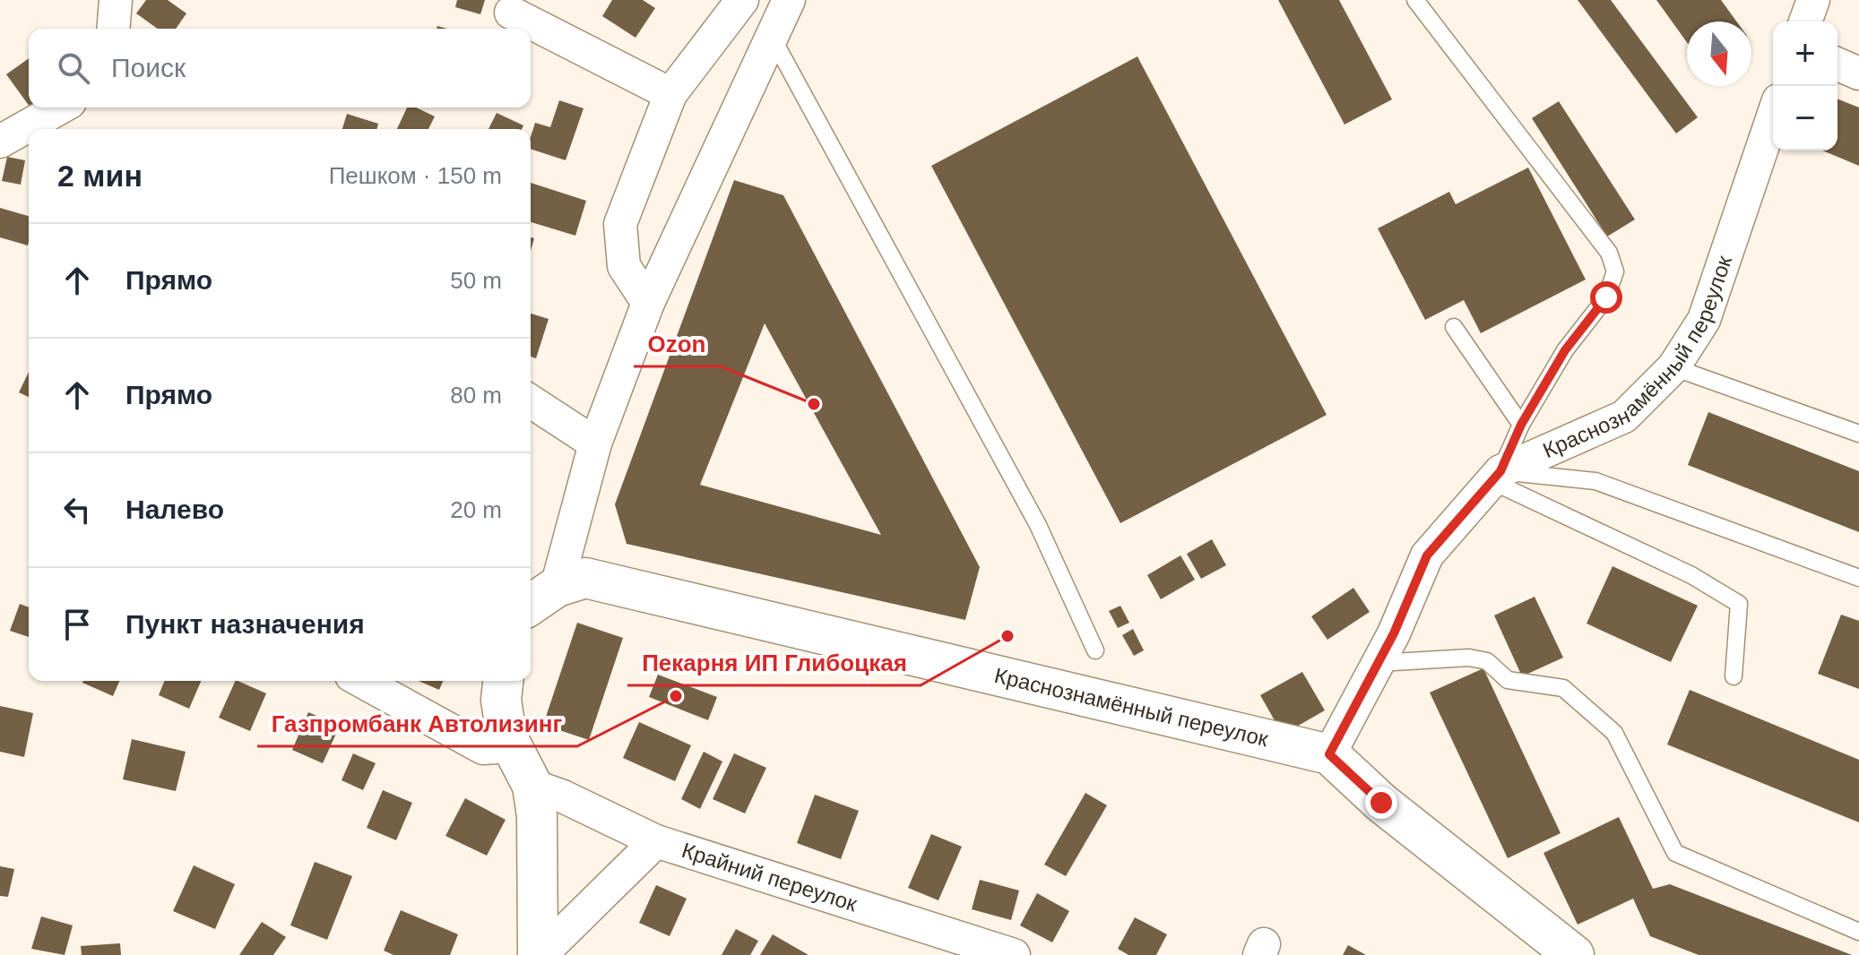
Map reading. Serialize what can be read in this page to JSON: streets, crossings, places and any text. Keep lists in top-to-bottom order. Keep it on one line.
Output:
{"streets":{"street":["Краснознамённый переулок","Крайний переулок"]},"places":["Ozon","Пекарня ИП Глибоцкая","Газпромбанк Автолизинг"],"north":"bottom","page":{"map_buttons":["+","−"],"search":"Поиск","heading":["2 мин","Пешком · 150 m"],"list":[["Прямо","50 m"],["Прямо","80 m"],["Налево","20 m"],"Пункт назначения"]}}
